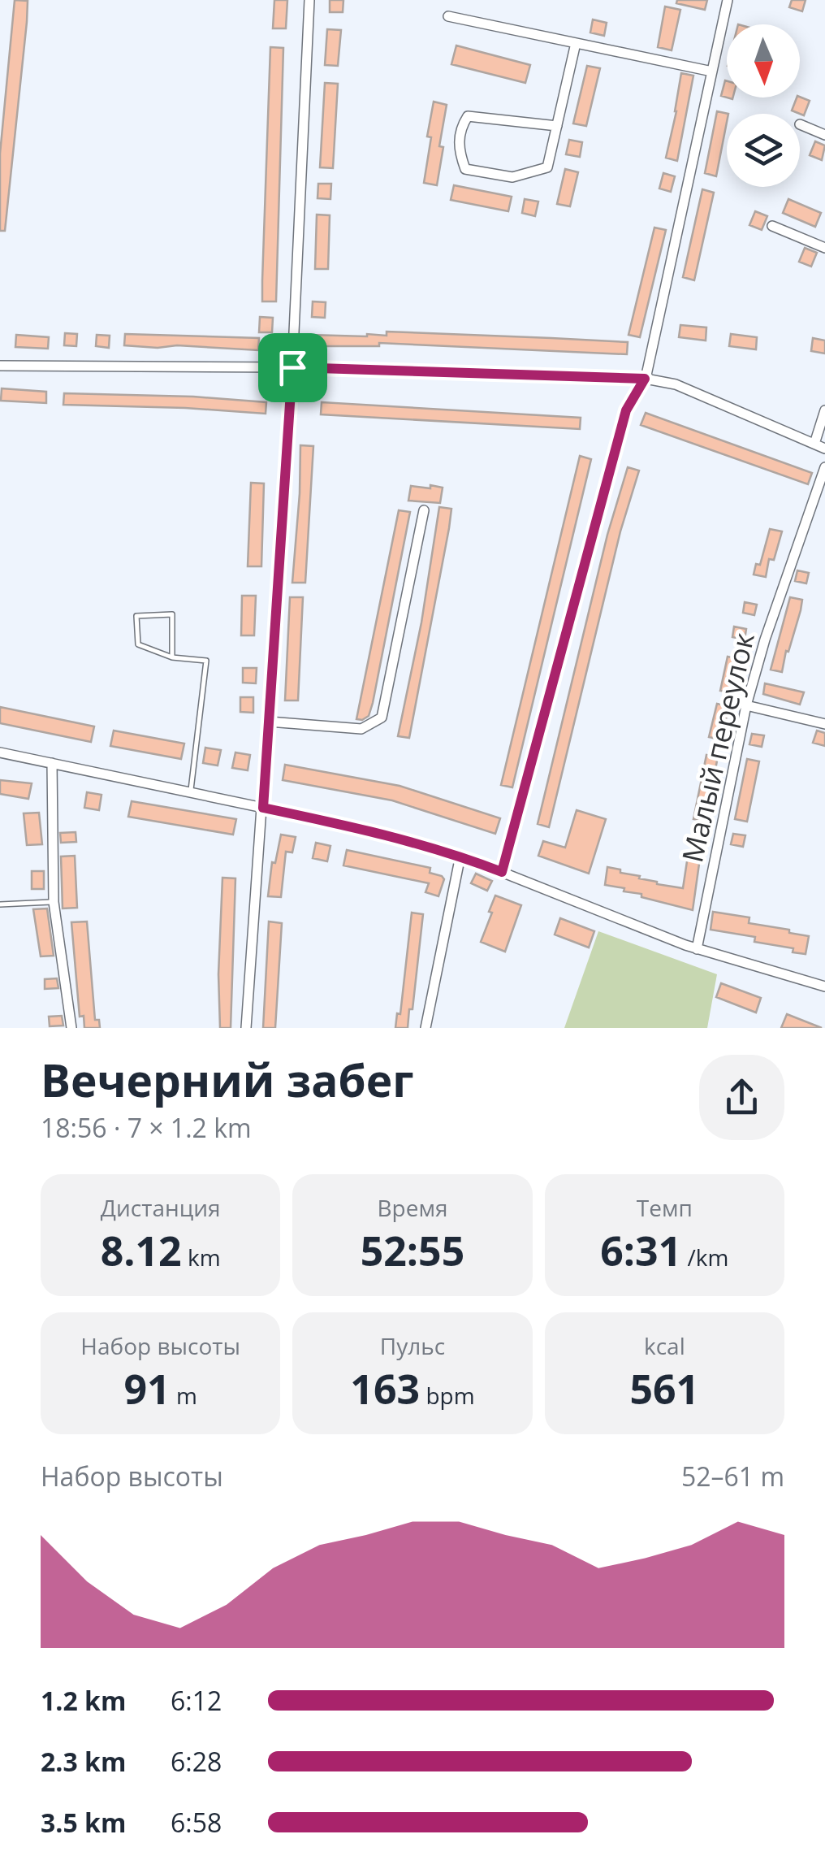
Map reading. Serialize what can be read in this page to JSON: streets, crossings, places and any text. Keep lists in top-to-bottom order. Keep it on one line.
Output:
{"streets":{"street":["Малый переулок"]},"north":"bottom","page":{"heading":["Вечерний забег","18:56 · 7 × 1.2 km"],"stats":[["Дистанция","8.12 km"],["Время","52:55"],["Темп","6:31 /km"],["Набор высоты","91 m"],["Пульс","163 bpm"],["kcal","561"]],"chart":["Набор высоты","52–61 m"],"list":[{"name":"1.2 km","note":"6:12"},{"name":"2.3 km","note":"6:28"},{"name":"3.5 km","note":"6:58"}]}}
